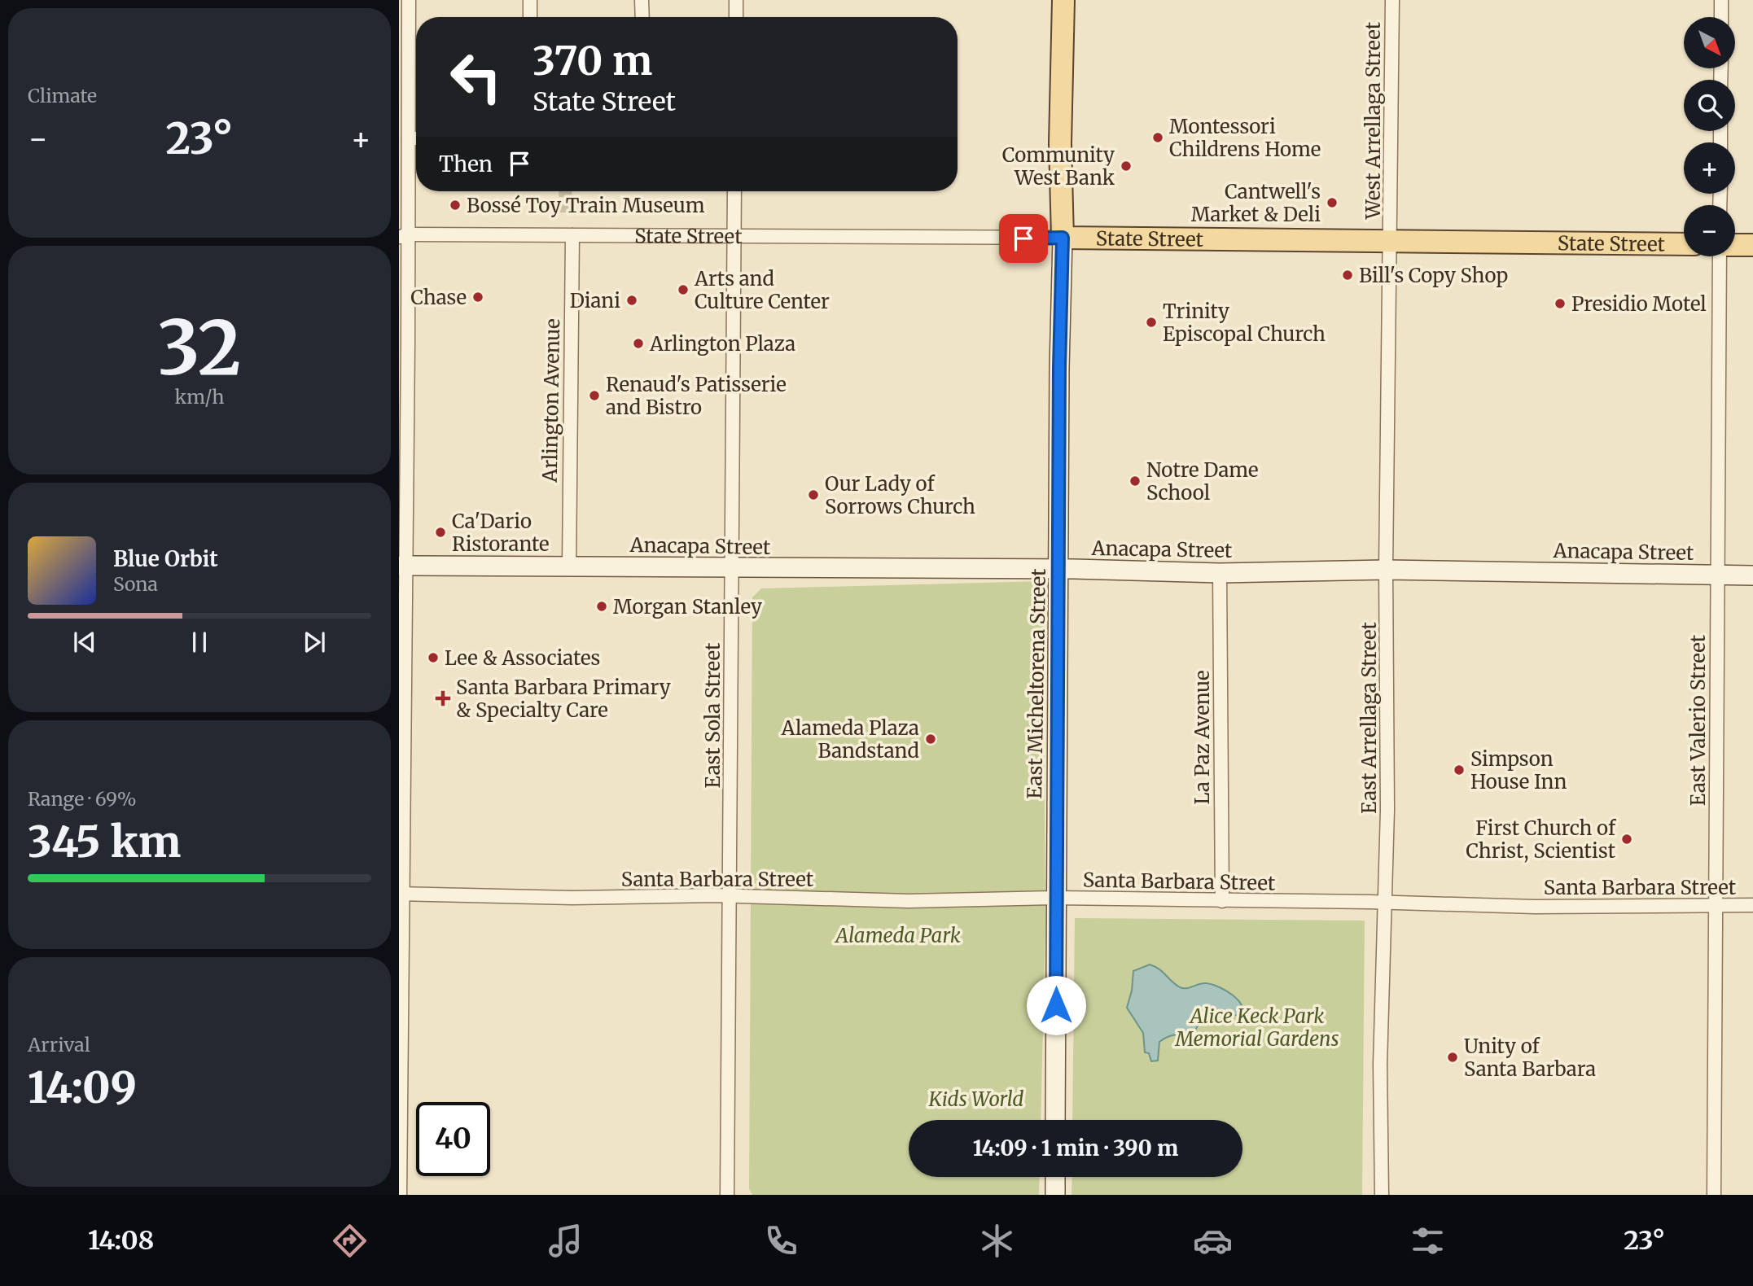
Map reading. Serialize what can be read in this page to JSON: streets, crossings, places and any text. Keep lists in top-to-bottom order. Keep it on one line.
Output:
{"streets":{"main road":["State Street"],"street":["West Arrellaga Street","Arlington Avenue","Anacapa Street","East Micheltorena Street","East Sola Street","East Arrellaga Street","East Valerio Street","La Paz Avenue","Santa Barbara Street"]},"crossings":[["West Arrellaga Street","State Street"],["West Arrellaga Street","East Arrellaga Street"],["State Street","Arlington Avenue"],["State Street","East Micheltorena Street"],["State Street","East Sola Street"],["State Street","East Arrellaga Street"],["Arlington Avenue","Anacapa Street"],["Anacapa Street","East Micheltorena Street"],["Anacapa Street","East Sola Street"],["Anacapa Street","East Arrellaga Street"],["Anacapa Street","East Valerio Street"],["Anacapa Street","La Paz Avenue"],["East Micheltorena Street","Santa Barbara Street"],["East Sola Street","Santa Barbara Street"],["East Arrellaga Street","Santa Barbara Street"],["East Valerio Street","Santa Barbara Street"],["La Paz Avenue","Santa Barbara Street"]],"parks":["Alameda Park","Alice Keck Park Memorial Gardens","Kids World"],"places":{"other":["Montessori Childrens Home","Community West Bank","Cantwell's Market & Deli","Bossé Toy Train Museum","Bill's Copy Shop","Arts and Culture Center","Chase","Diani","Presidio Motel","Trinity Episcopal Church","Arlington Plaza","Renaud's Patisserie and Bistro","Notre Dame School","Our Lady of Sorrows Church","Ca'Dario Ristorante","Morgan Stanley","Lee & Associates","Alameda Plaza Bandstand","Simpson House Inn","First Church of Christ, Scientist","Unity of Santa Barbara"],"health":["Santa Barbara Primary & Specialty Care"]},"north":"bottom right","page":{"tile":["Climate",["32","km/h"],["Range · 69%","345 km"],["Arrival","14:09"]],"map_buttons":["+","−"],"turn":["370 m","State Street"],"heat":["−","23°","+"],"then":"Then","song":["Blue Orbit","Sona"],"limit":"40","trip":"14:09 · 1 min · 390 m","tabs":["14:08","23°"]}}
